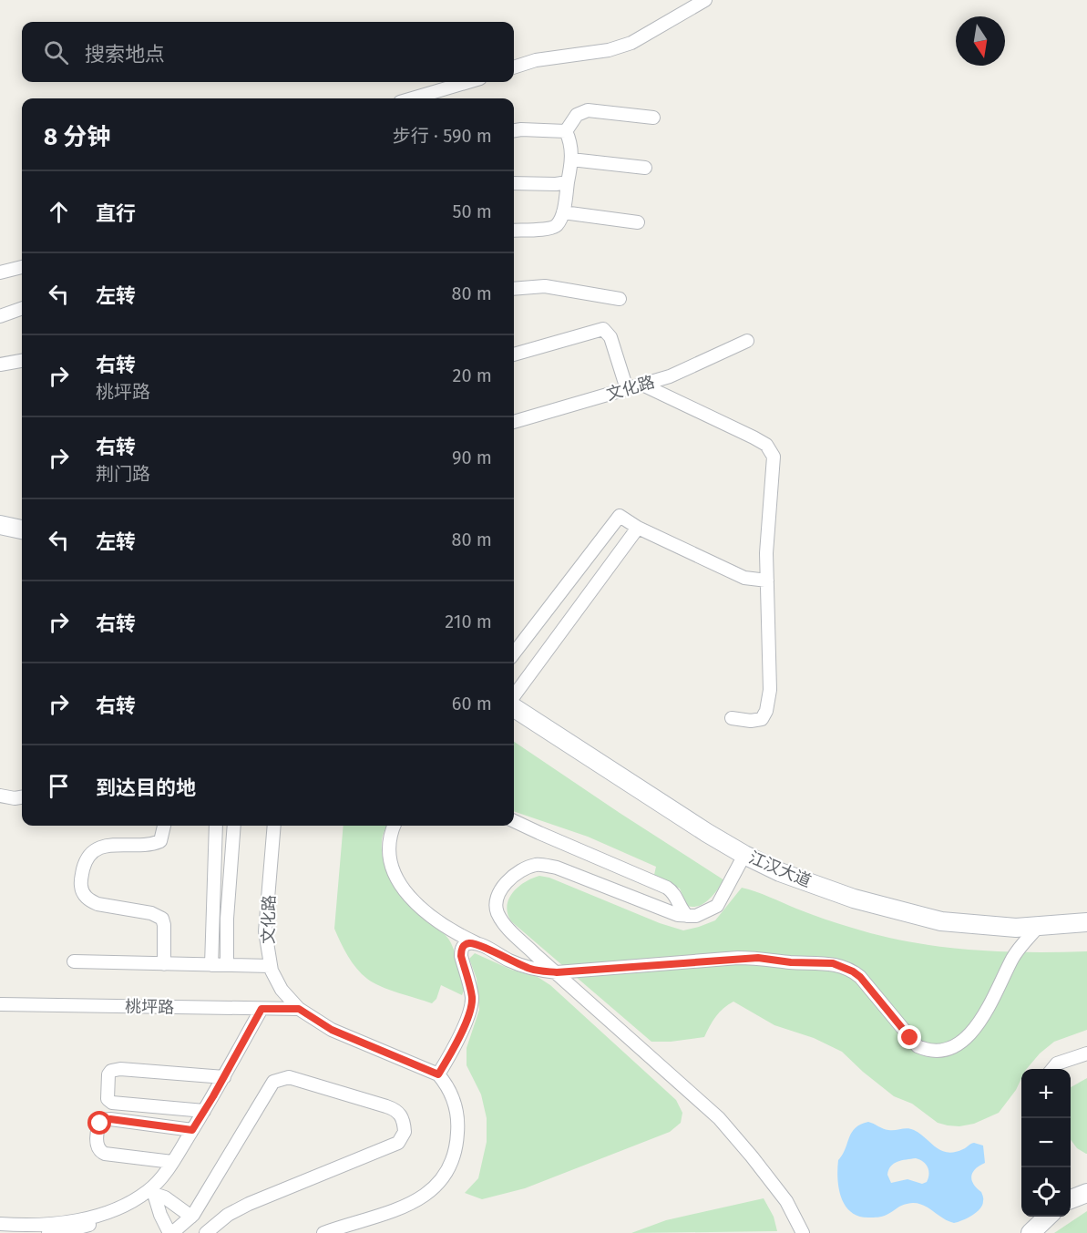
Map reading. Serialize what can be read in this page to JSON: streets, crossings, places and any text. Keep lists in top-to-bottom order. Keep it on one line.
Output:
{"streets":{"main road":["江汉大道"],"street":["文化路","桃坪路"]},"crossings":[["文化路","桃坪路"]],"north":"bottom","page":{"search":"搜索地点","heading":["8 分钟","步行 · 590 m"],"list":[["直行","50 m"],["左转","80 m"],["右转","桃坪路","20 m"],["右转","荆门路","90 m"],["左转","80 m"],["右转","210 m"],["右转","60 m"],"到达目的地"],"map_buttons":["+","−"]}}
